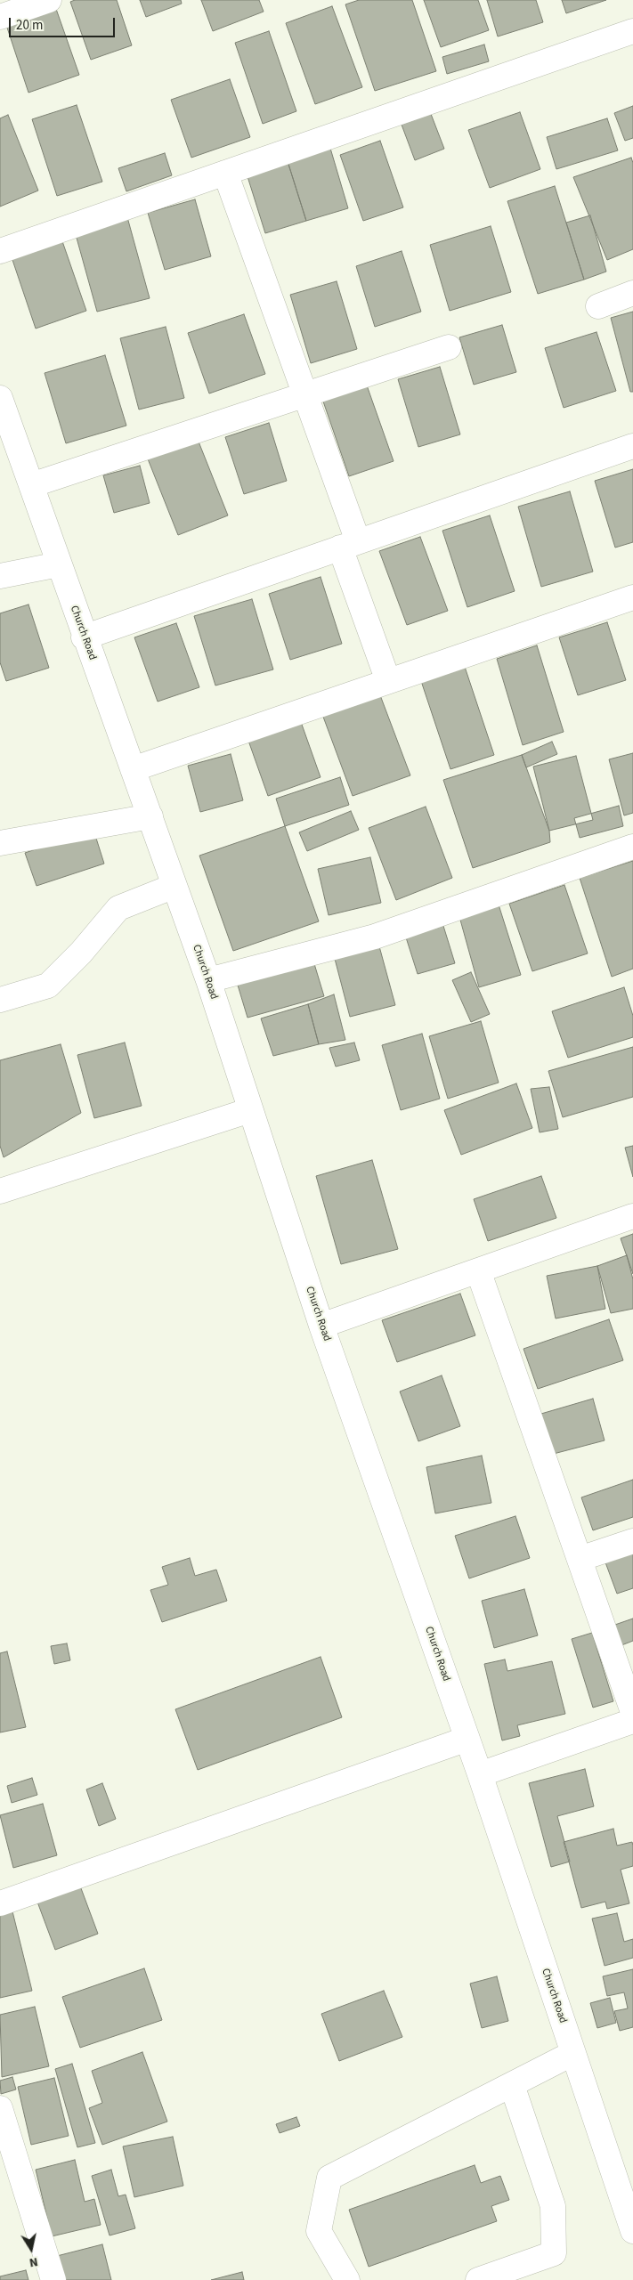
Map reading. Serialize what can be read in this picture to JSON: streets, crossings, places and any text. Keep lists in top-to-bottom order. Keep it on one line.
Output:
{"streets":{"street":["Church Road"]},"scale_bar":"20 m","north":"bottom"}
